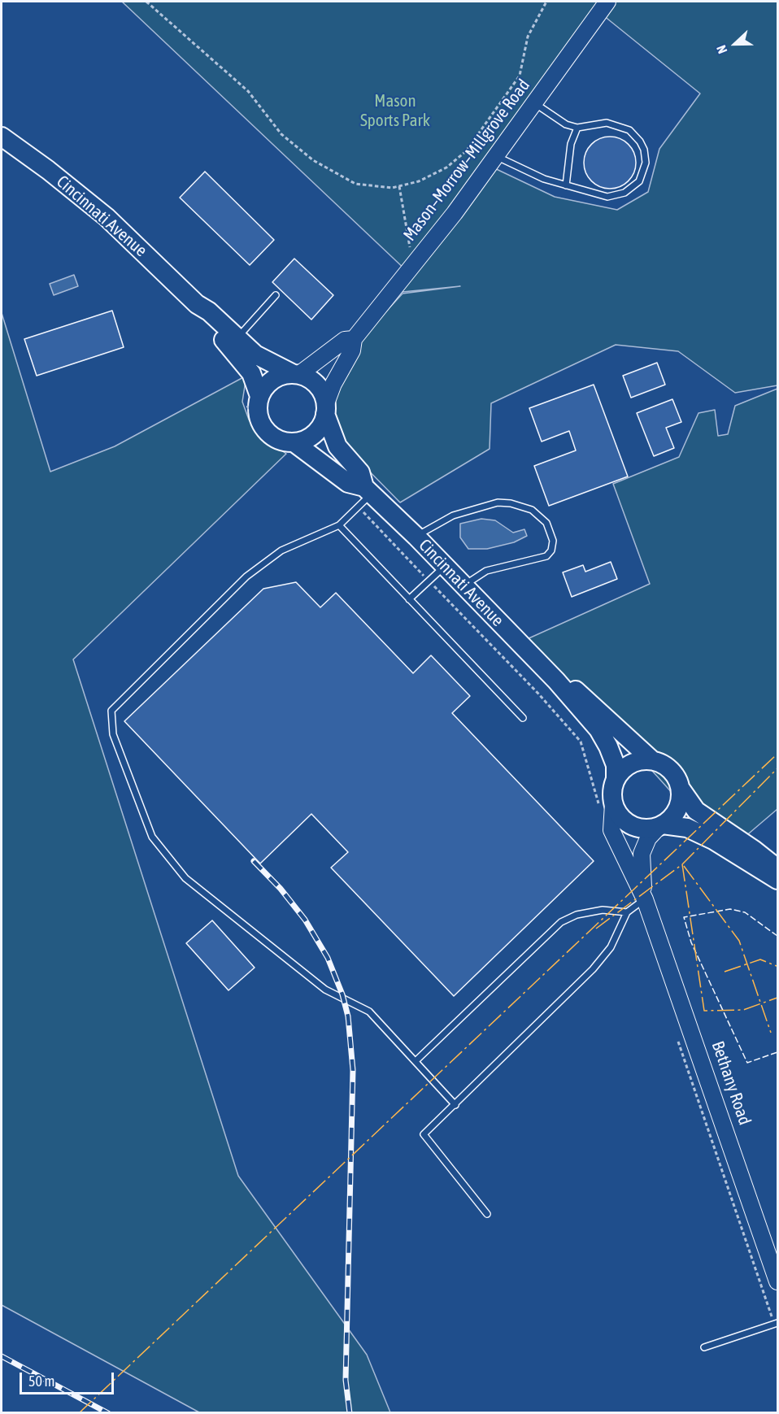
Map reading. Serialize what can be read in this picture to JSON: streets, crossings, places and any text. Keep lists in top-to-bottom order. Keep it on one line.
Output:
{"streets":{"main road":["Mason–Morrow–Millgrove Road","Cincinnati Avenue","Bethany Road"]},"crossings":[["Mason–Morrow–Millgrove Road","Cincinnati Avenue"],["Cincinnati Avenue","Bethany Road"]],"parks":["Mason Sports Park"],"scale_bar":"50 m","north":"left"}
